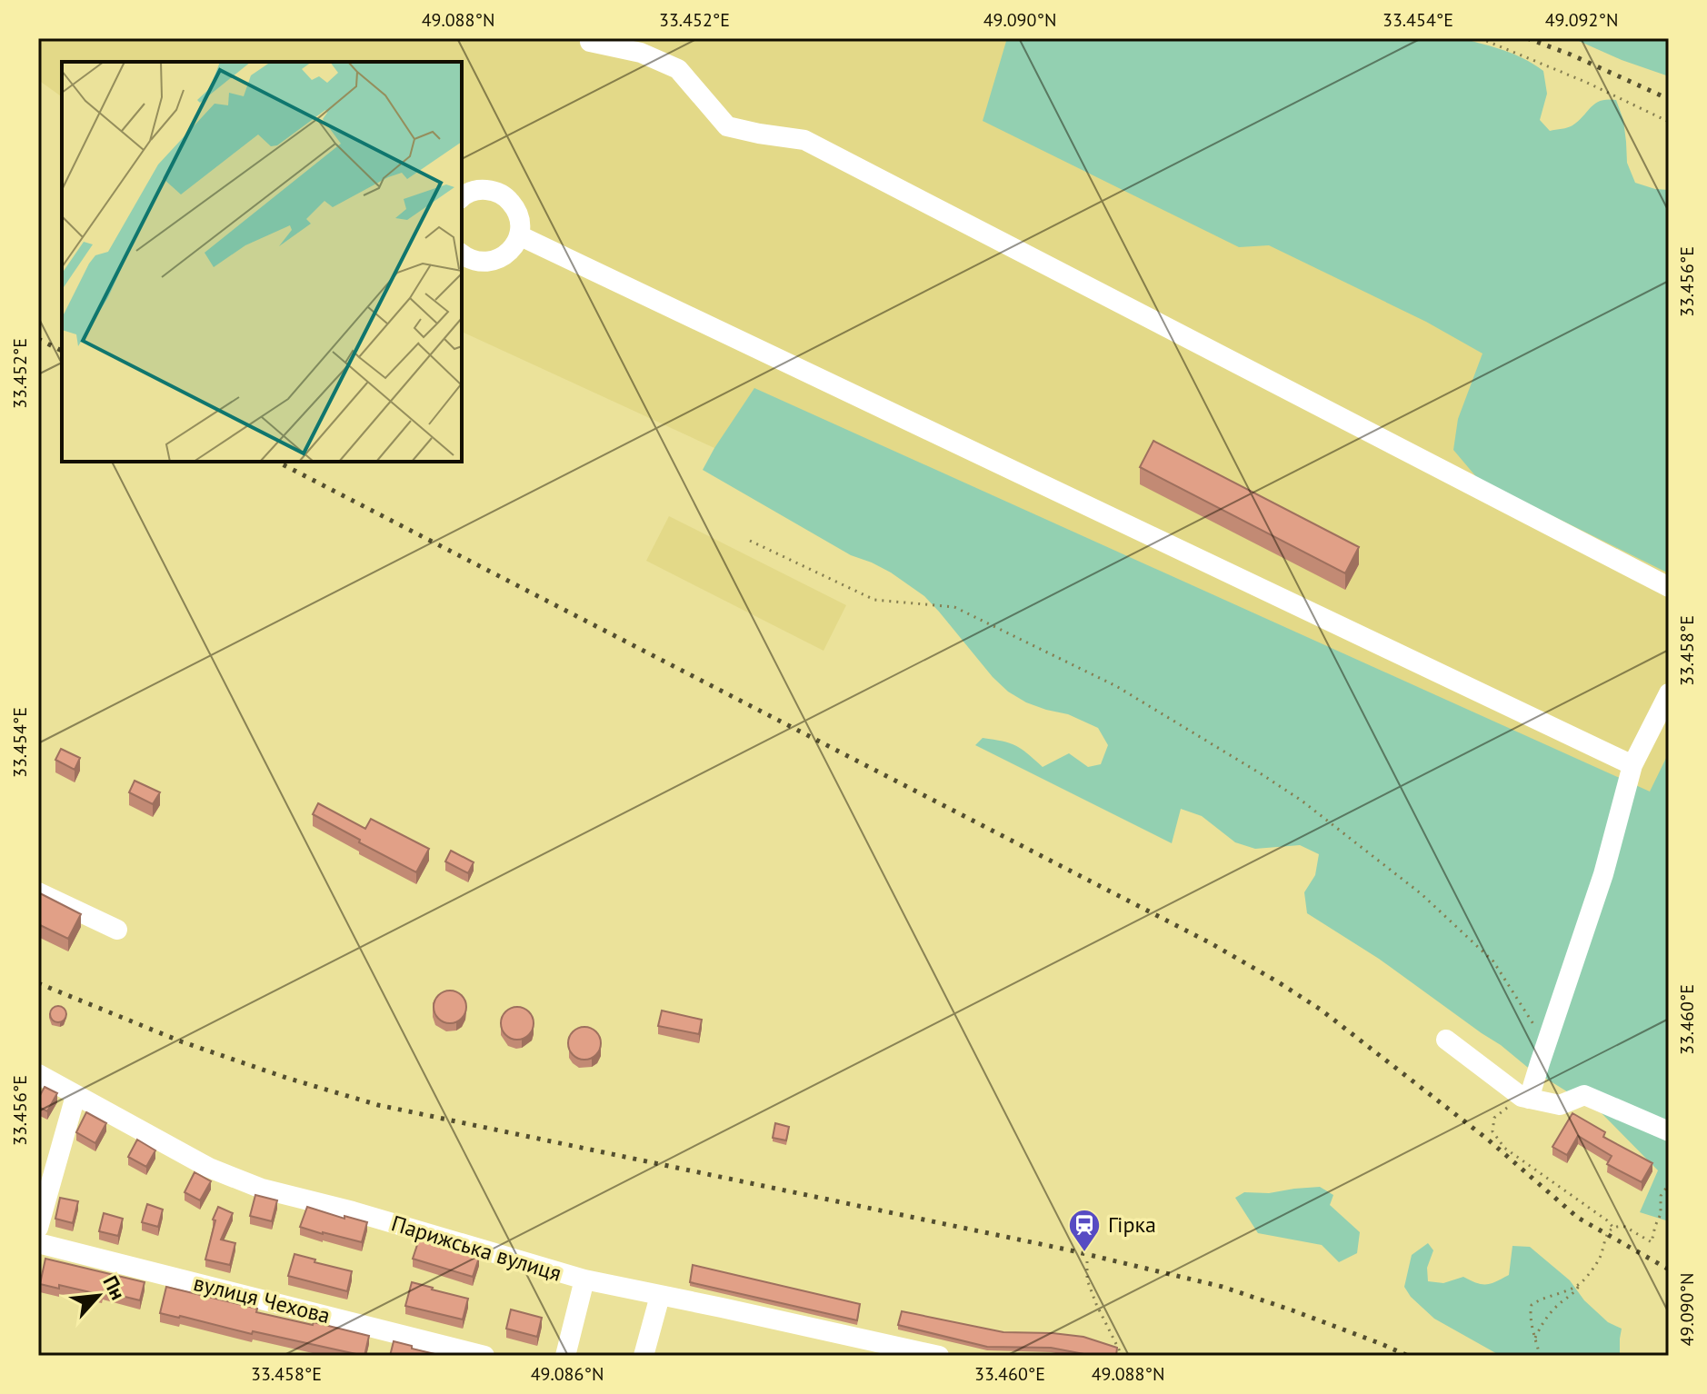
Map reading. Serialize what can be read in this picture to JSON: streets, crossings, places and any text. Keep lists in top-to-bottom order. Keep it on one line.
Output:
{"streets":{"street":["Парижська вулиця","вулиця Чехова"]},"places":{"station":["Гірка"]},"north":"top right","coordinates":["49.088°N","33.452°E","49.090°N","33.454°E","49.092°N","33.456°E","33.458°E","33.460°E","49.086°N"]}
